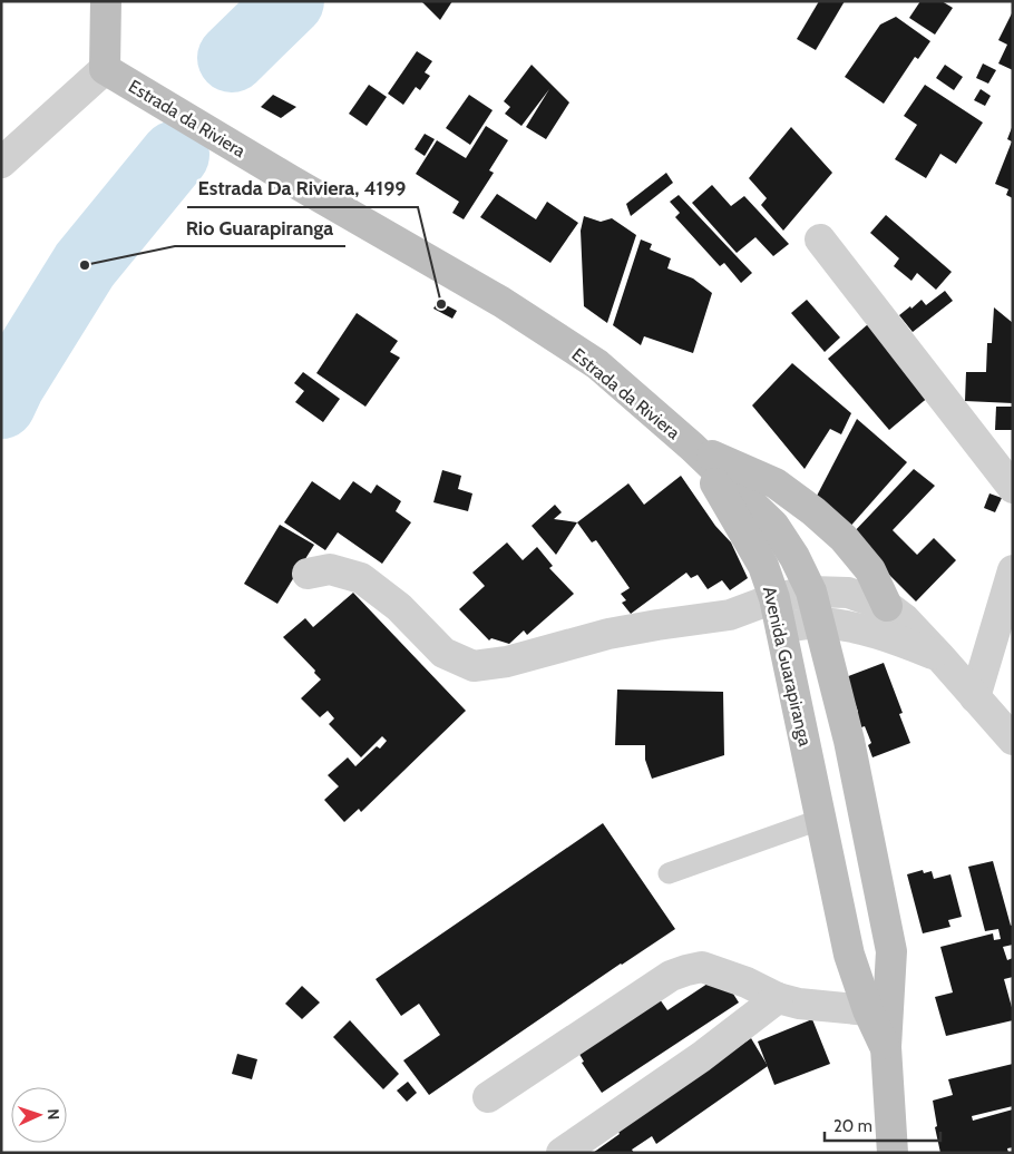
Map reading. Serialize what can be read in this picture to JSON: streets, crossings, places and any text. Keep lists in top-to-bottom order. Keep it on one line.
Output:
{"streets":{"main road":["Estrada da Riviera","Avenida Guarapiranga"]},"crossings":[["Estrada da Riviera","Avenida Guarapiranga"]],"places":["Rio Guarapiranga","Estrada Da Riviera, 4199"],"scale_bar":"20 m","north":"right"}
